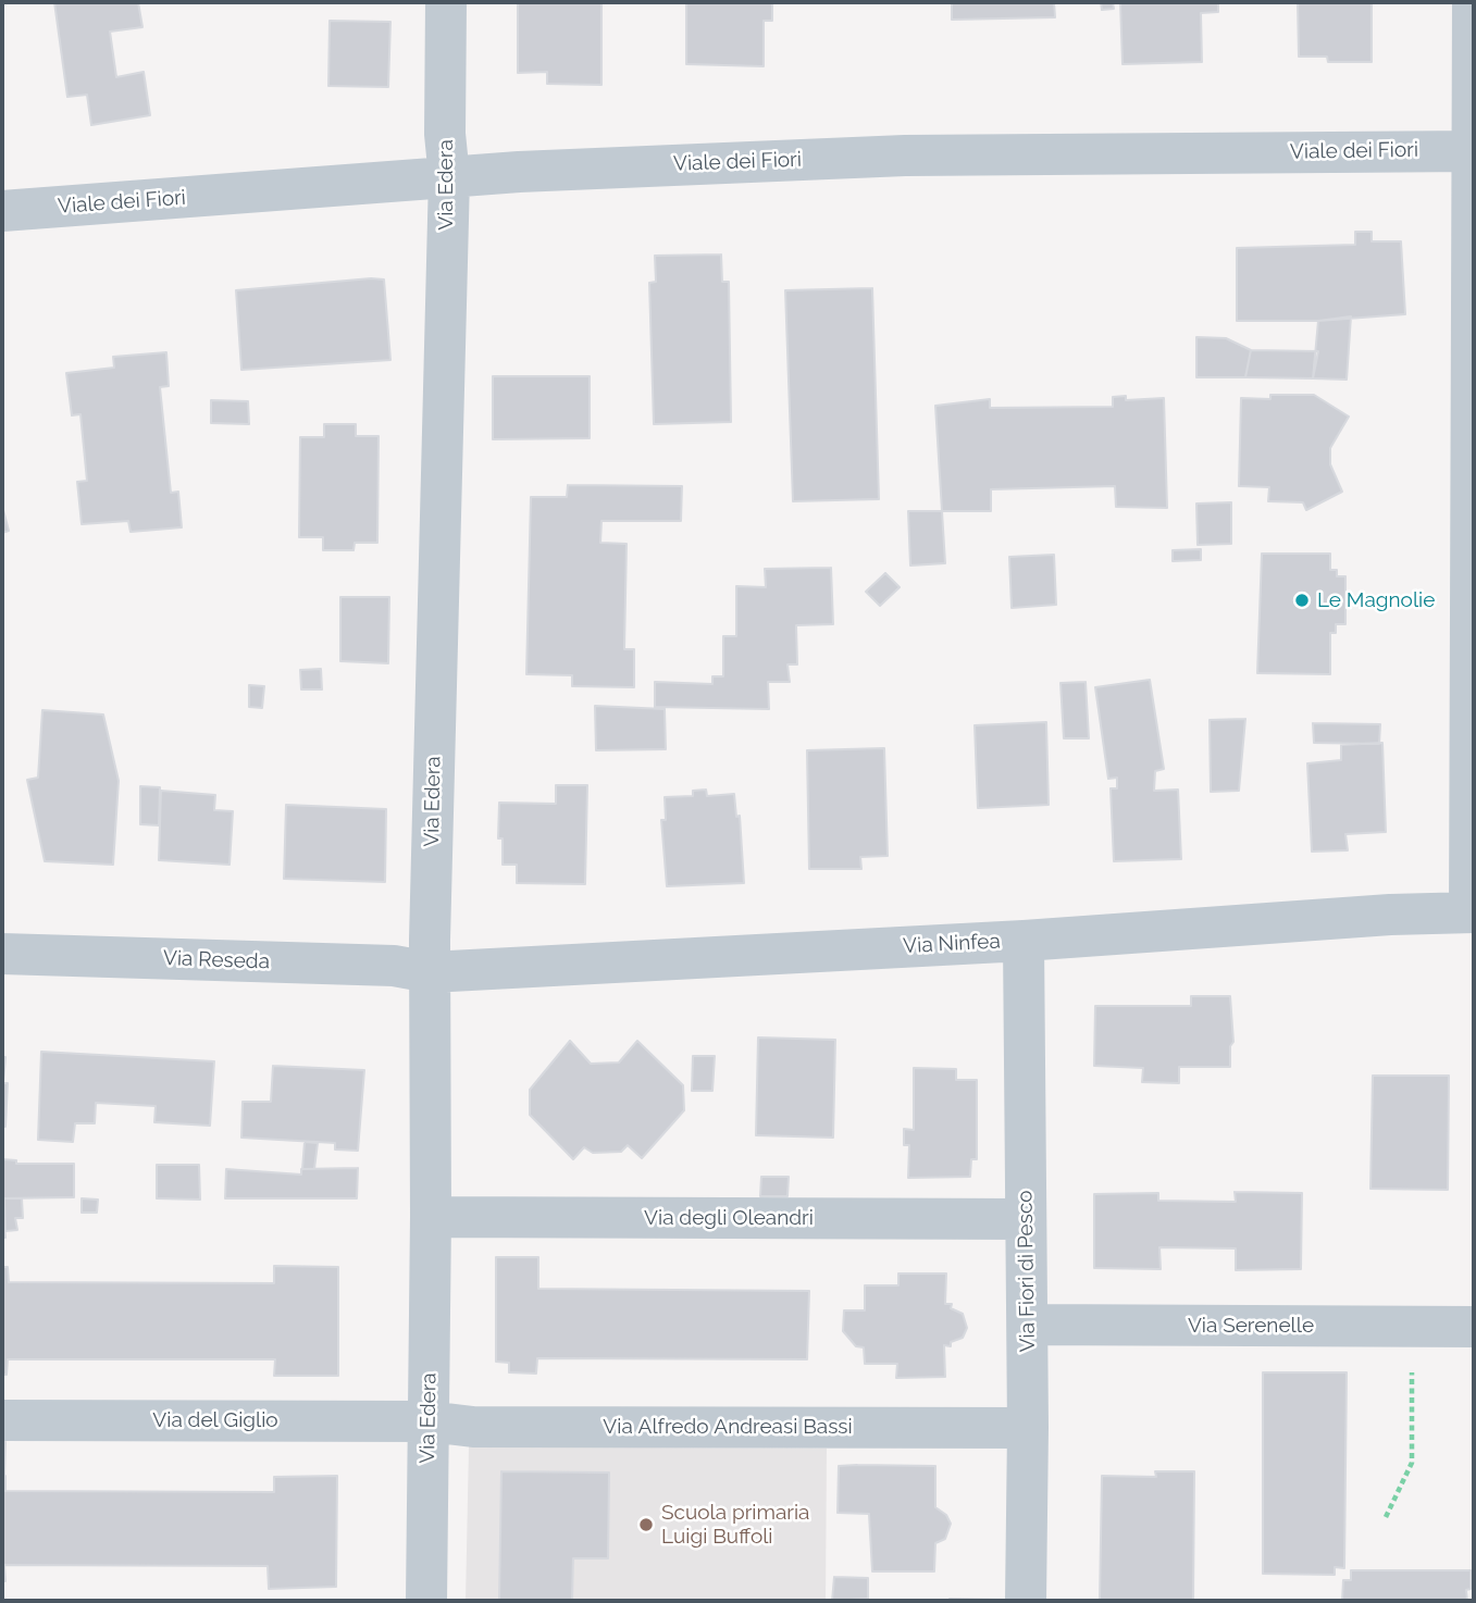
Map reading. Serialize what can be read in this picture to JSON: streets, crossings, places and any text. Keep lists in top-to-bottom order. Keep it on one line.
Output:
{"streets":{"street":["Viale dei Fiori","Via Edera","Via Ninfea","Via Reseda","Via degli Oleandri","Via Fiori di Pesco","Via Serenelle","Via del Giglio","Via Alfredo Andreasi Bassi"]},"crossings":[["Viale dei Fiori","Via Edera"],["Via Edera","Via Ninfea"],["Via Edera","Via Reseda"],["Via Edera","Via degli Oleandri"],["Via Edera","Via del Giglio"],["Via Edera","Via Alfredo Andreasi Bassi"],["Via Ninfea","Via Reseda"],["Via Ninfea","Via Fiori di Pesco"],["Via degli Oleandri","Via Fiori di Pesco"],["Via Fiori di Pesco","Via Serenelle"],["Via Fiori di Pesco","Via Alfredo Andreasi Bassi"],["Via del Giglio","Via Alfredo Andreasi Bassi"]],"places":["Le Magnolie","Scuola primaria Luigi Buffoli"]}
